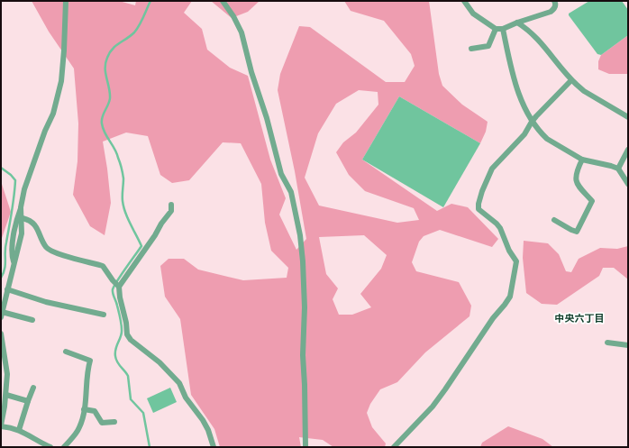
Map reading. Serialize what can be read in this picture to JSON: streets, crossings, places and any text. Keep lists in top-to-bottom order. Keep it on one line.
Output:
{"districts":["中央六丁目"]}
